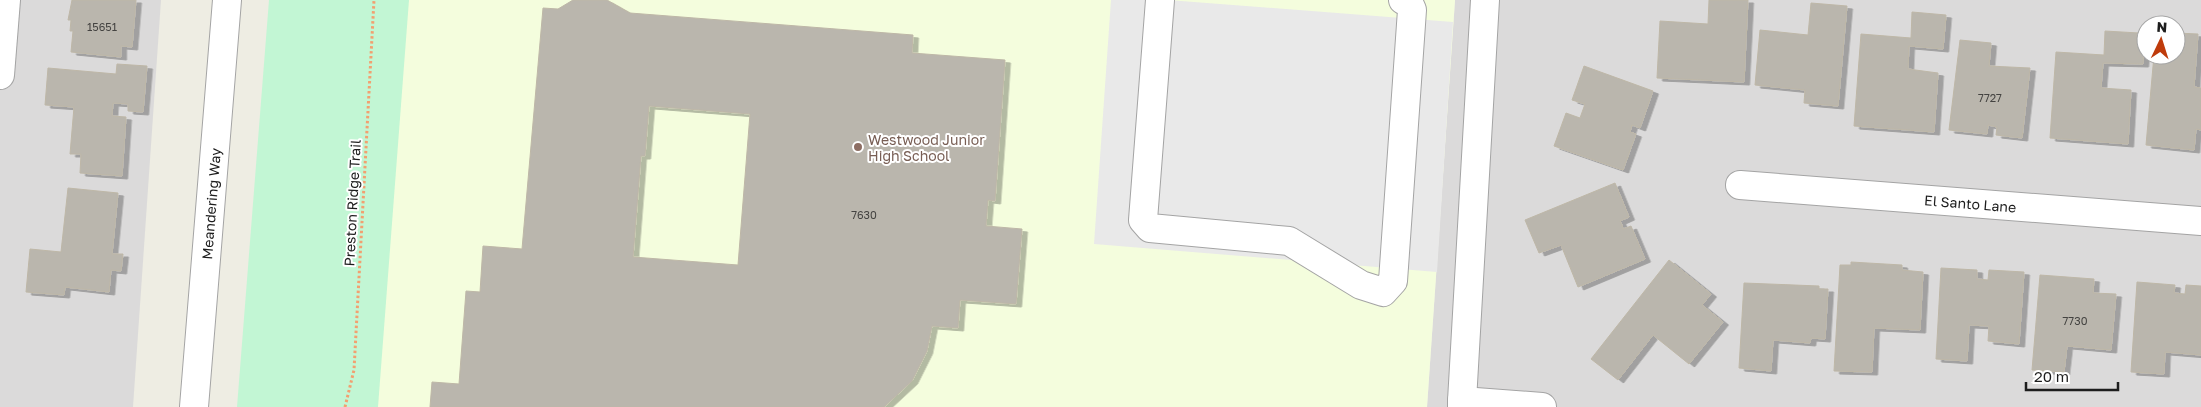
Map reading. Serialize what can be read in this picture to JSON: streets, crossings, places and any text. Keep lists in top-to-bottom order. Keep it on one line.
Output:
{"streets":{"street":["El Santo Lane","Meandering Way"],"path":["Preston Ridge Trail"]},"places":["Westwood Junior High School"],"house_numbers":["15651","7727","7630","7730"],"scale_bar":"20 m","north":"top"}
